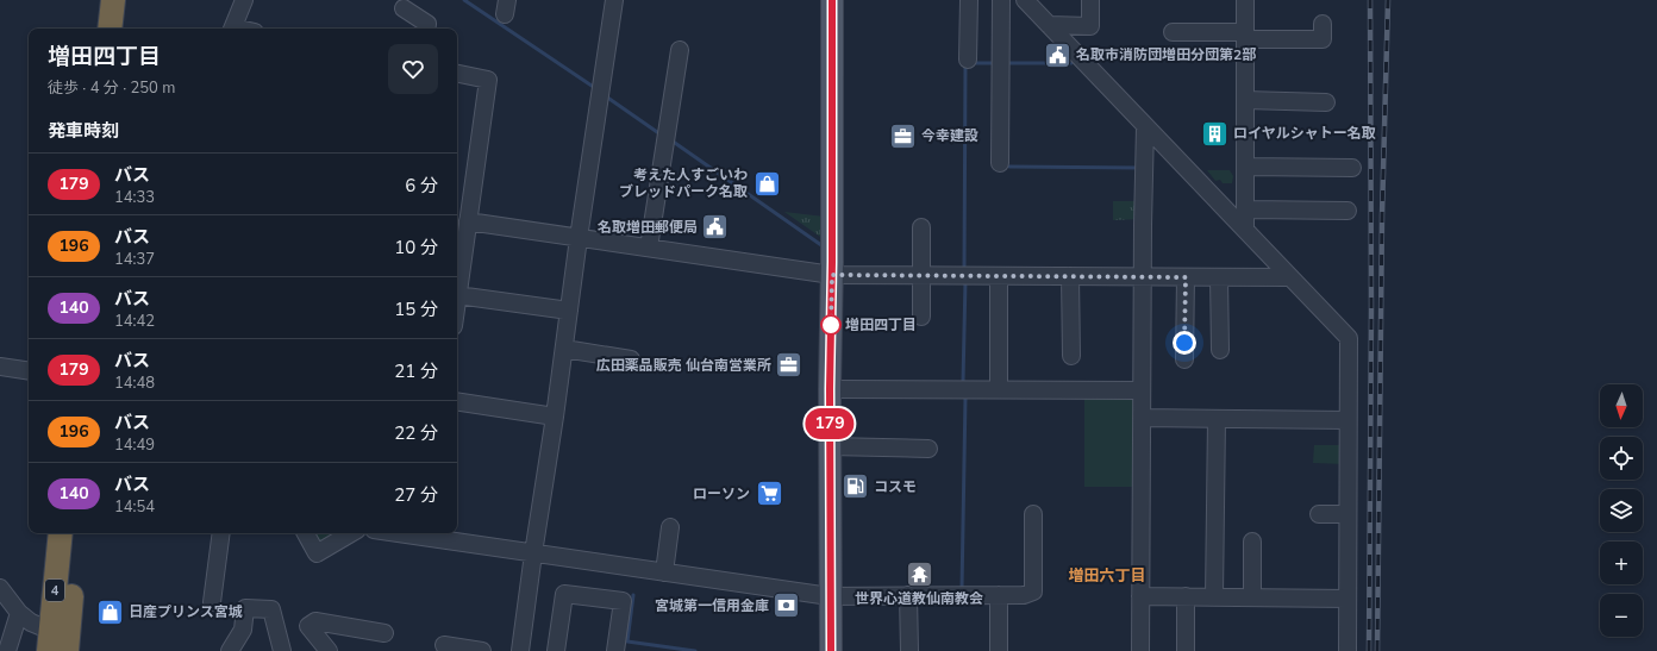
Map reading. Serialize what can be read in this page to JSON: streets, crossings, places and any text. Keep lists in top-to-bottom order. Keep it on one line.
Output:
{"streets":{"highway":["4"]},"districts":["増田六丁目"],"places":{"public building":["名取市消防団増田分団第2部","名取増田郵便局"],"building":["ロイヤルシャトー名取"],"office":["今幸建設","広田薬品販売 仙台南営業所"],"shop":["考えた人すごいわ ブレッドパーク名取","日産プリンス宮城"],"other":["増田四丁目"],"fuel station":["コスモ"],"supermarket":["ローソン"],"temple":["世界心道教仙南教会"],"bank":["宮城第一信用金庫"]},"lines":["bus line 179"],"north":"bottom","page":{"on_map":"179","heading":[["増田四丁目","徒歩 · 4 分 · 250 m"],"発車時刻"],"list":[{"mark":"179","name":"バス","note":"14:33","value":"6 分"},{"mark":"196","name":"バス","note":"14:37","value":"10 分"},{"mark":"140","name":"バス","note":"14:42","value":"15 分"},{"mark":"179","name":"バス","note":"14:48","value":"21 分"},{"mark":"196","name":"バス","note":"14:49","value":"22 分"},{"mark":"140","name":"バス","note":"14:54","value":"27 分"}],"map_buttons":["+","−"]}}
